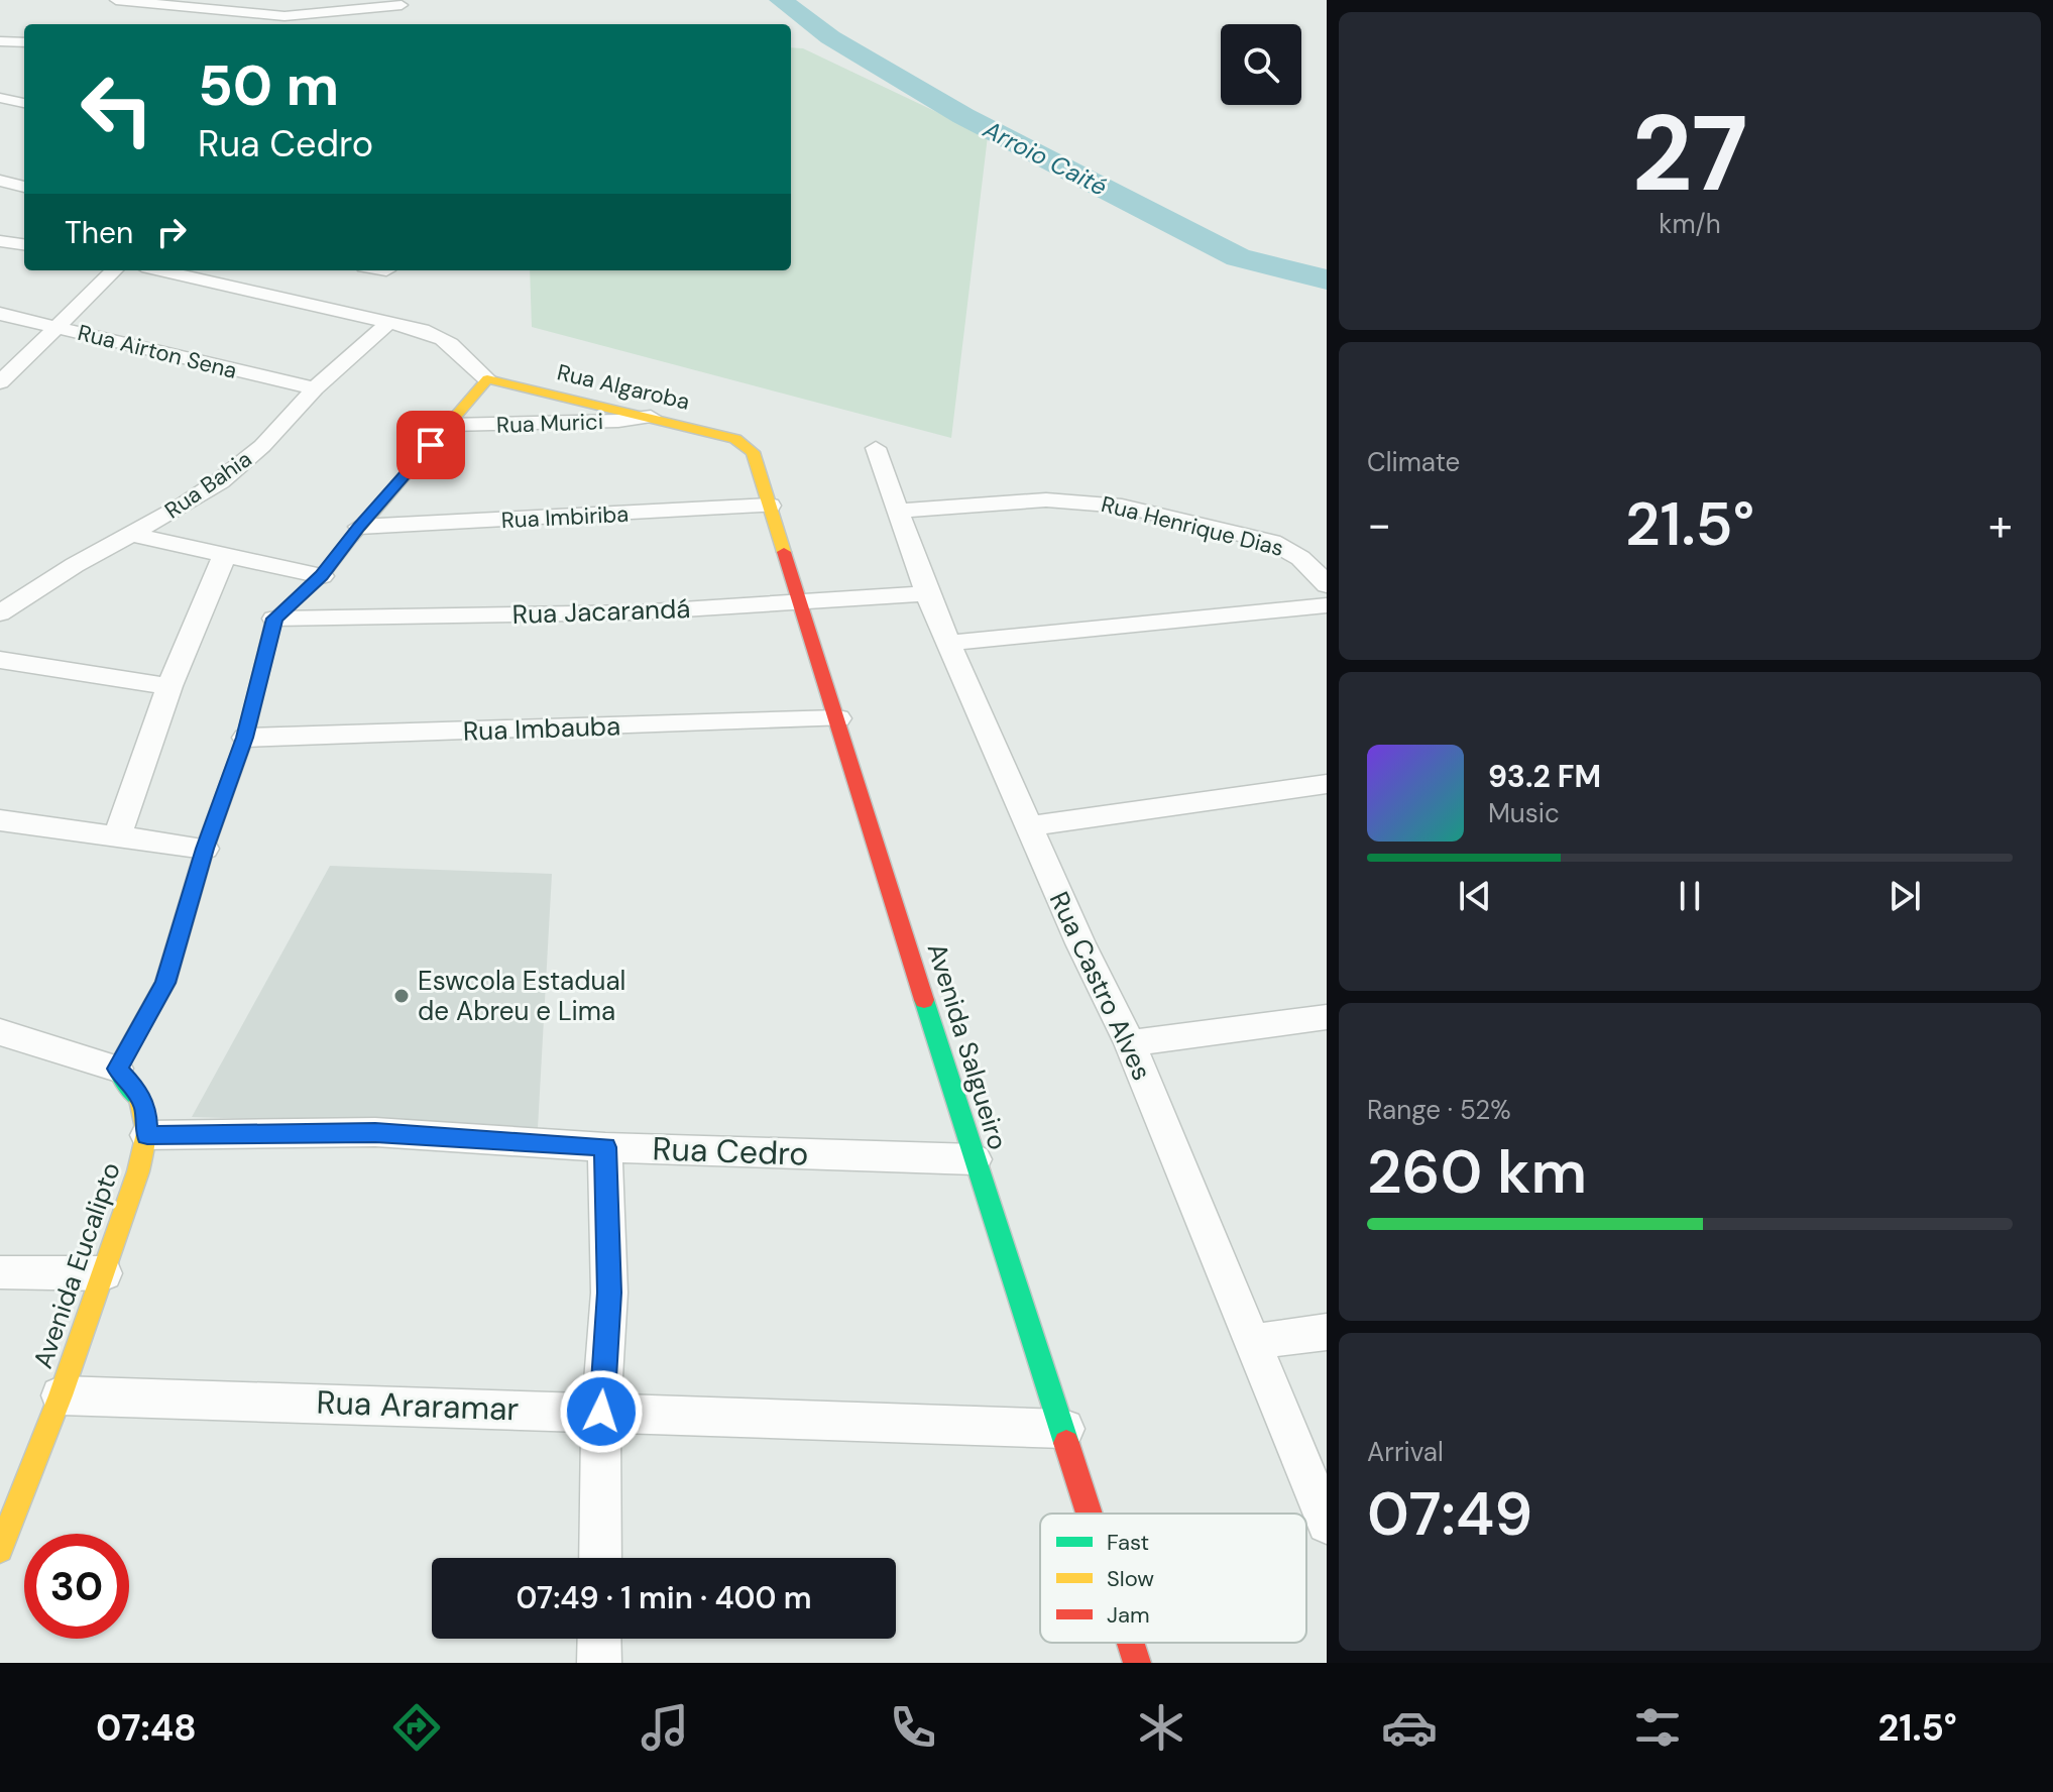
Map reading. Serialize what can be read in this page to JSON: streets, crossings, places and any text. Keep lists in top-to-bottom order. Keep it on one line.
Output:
{"streets":{"street":["Rua Airton Sena","Rua Algaroba","Rua Murici","Rua Bahia","Rua Imbiriba","Rua Henrique Dias","Rua Jacarandá","Rua Imbauba","Rua Castro Alves","Avenida Salgueiro","Rua Cedro","Avenida Eucalipto","Rua Araramar"]},"crossings":[["Rua Airton Sena","Rua Bahia"],["Rua Algaroba","Rua Murici"],["Rua Algaroba","Avenida Salgueiro"],["Rua Imbiriba","Avenida Salgueiro"],["Rua Henrique Dias","Rua Castro Alves"],["Rua Jacarandá","Rua Castro Alves"],["Rua Jacarandá","Avenida Salgueiro"],["Rua Imbauba","Avenida Salgueiro"],["Avenida Salgueiro","Rua Cedro"],["Avenida Salgueiro","Rua Araramar"],["Rua Cedro","Avenida Eucalipto"],["Avenida Eucalipto","Rua Araramar"]],"water":["Arroio Caité"],"places":["Eswcola Estadual de Abreu e Lima"],"legend":["Fast","Slow","Jam"],"page":{"tile":[["27","km/h"],"Climate",["Range · 52%","260 km"],["Arrival","07:49"]],"turn":["50 m","Rua Cedro"],"then":"Then","heat":["−","21.5°","+"],"song":["93.2 FM","Music"],"limit":"30","trip":"07:49 · 1 min · 400 m","tabs":["07:48","21.5°"]}}
